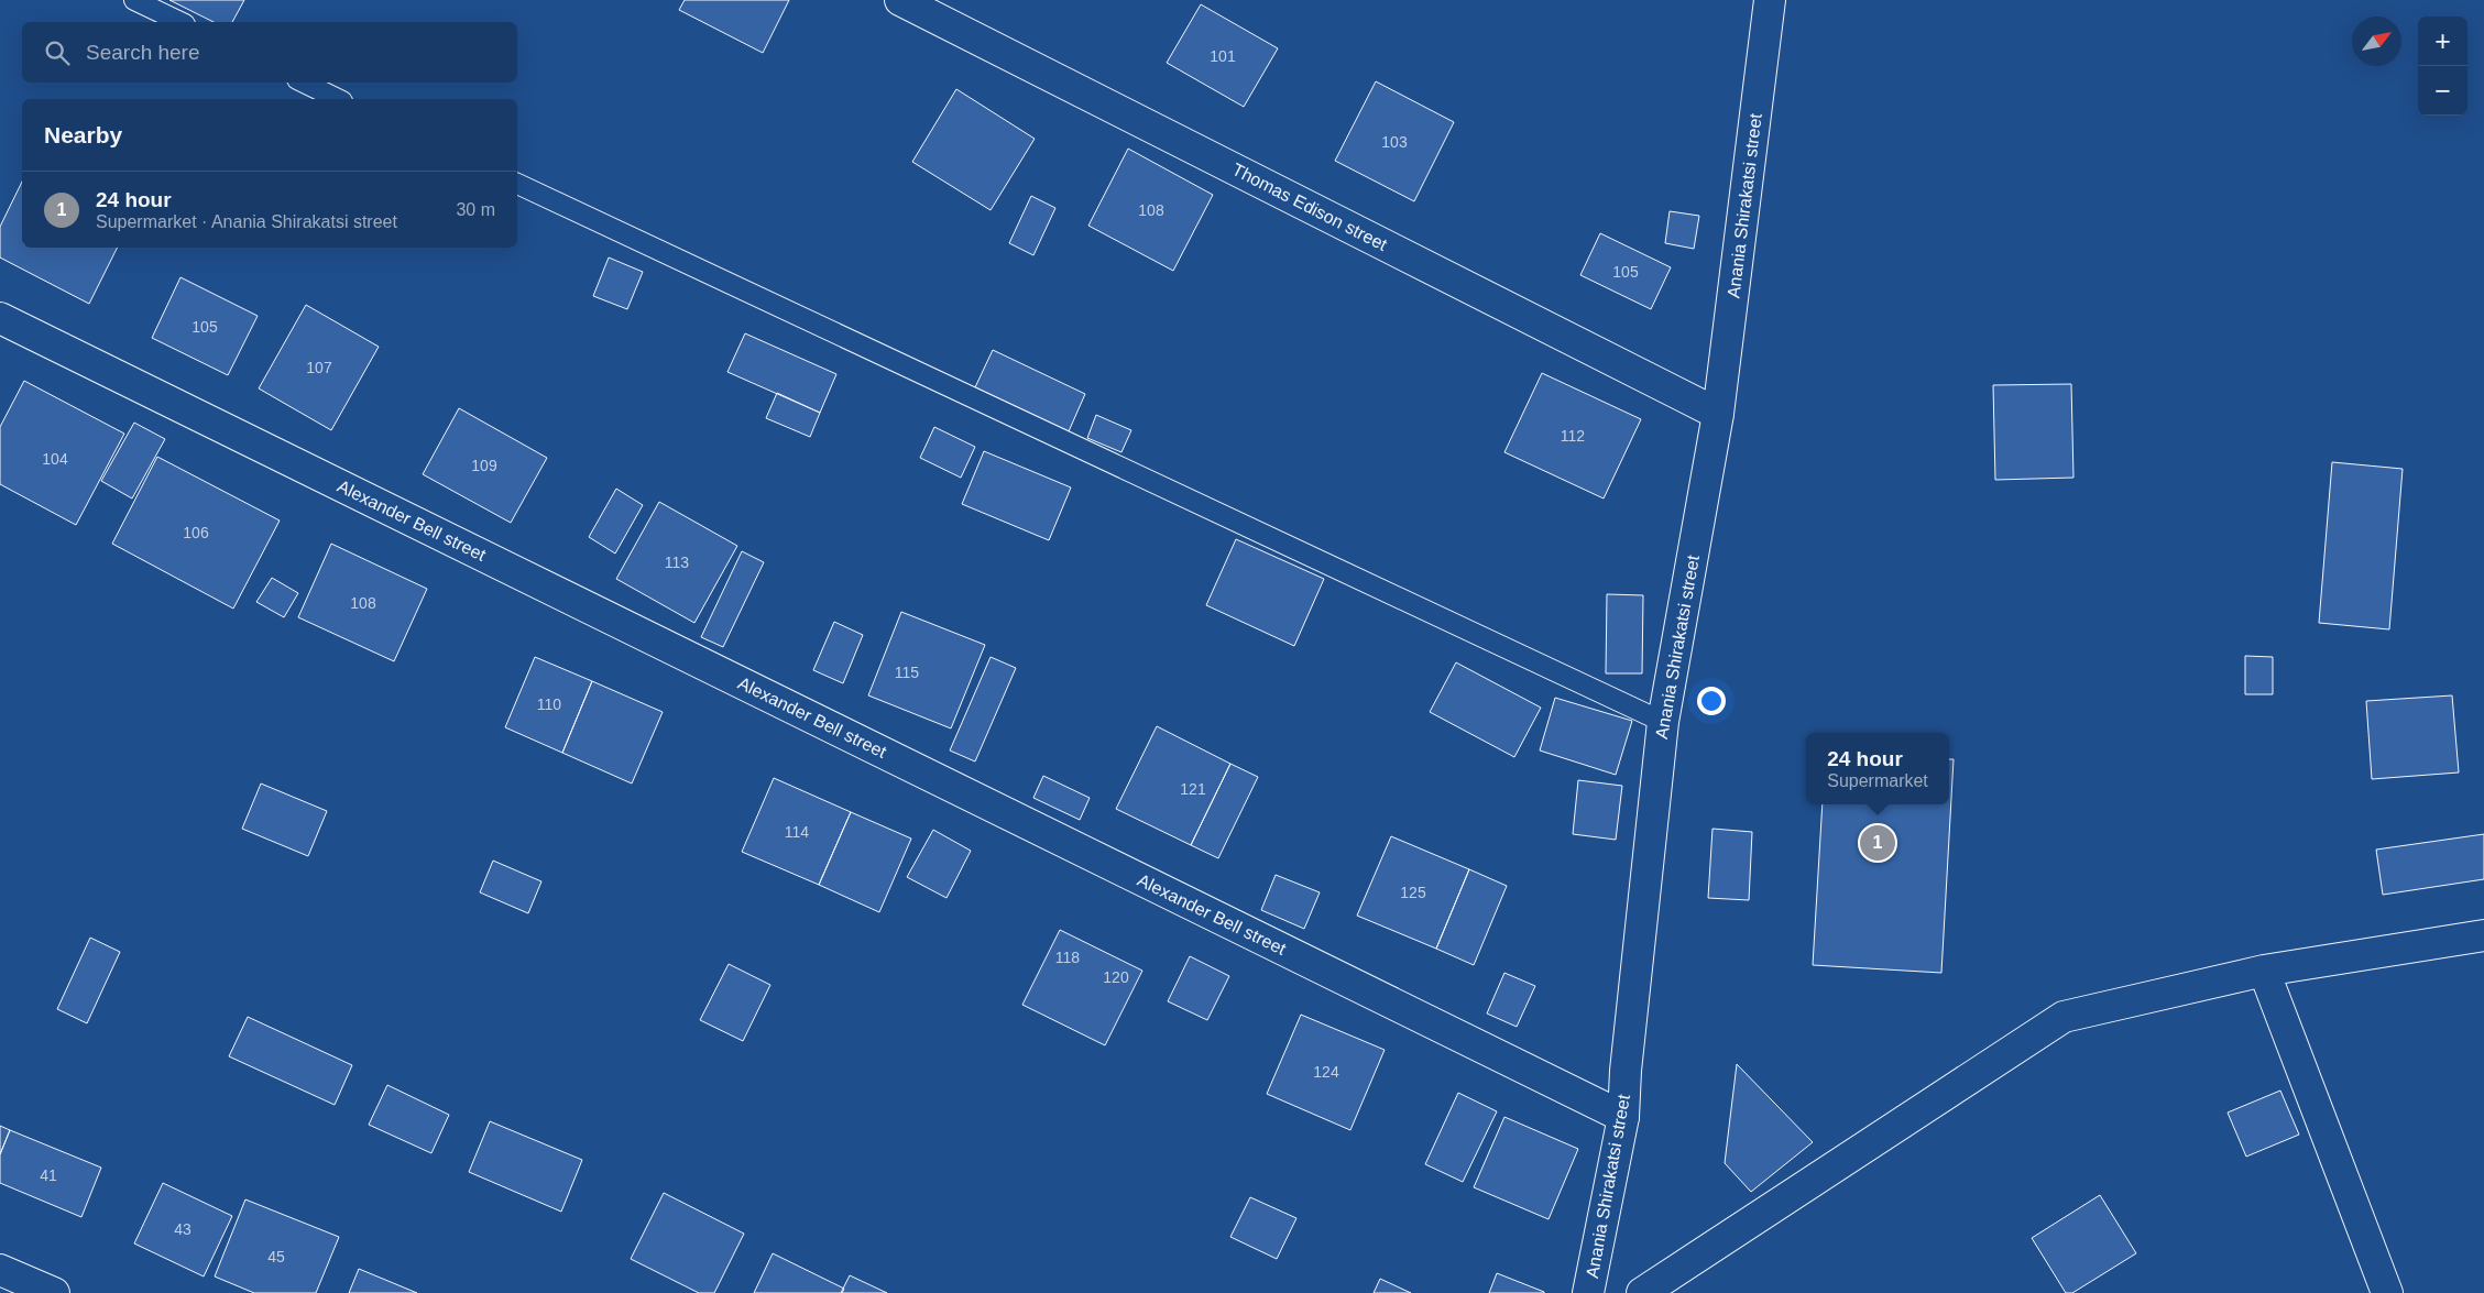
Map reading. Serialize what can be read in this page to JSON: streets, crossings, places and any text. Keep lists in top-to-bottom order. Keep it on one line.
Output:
{"streets":{"street":["Anania Shirakatsi street","Thomas Edison street","Alexander Bell street"]},"crossings":[["Anania Shirakatsi street","Thomas Edison street"],["Anania Shirakatsi street","Alexander Bell street"]],"house_numbers":["101","103","108","105","105","107","112","104","109","106","113","108","115","110","121","114","125","118","120","124","41","43","45"],"north":"top right","page":{"map_buttons":["+","−"],"search":"Search here","heading":"Nearby","list":[{"mark":"1","name":"24 hour","note":"Supermarket · Anania Shirakatsi street","value":"30 m"}],"popup":["24 hour","Supermarket"],"pins":"1"}}
